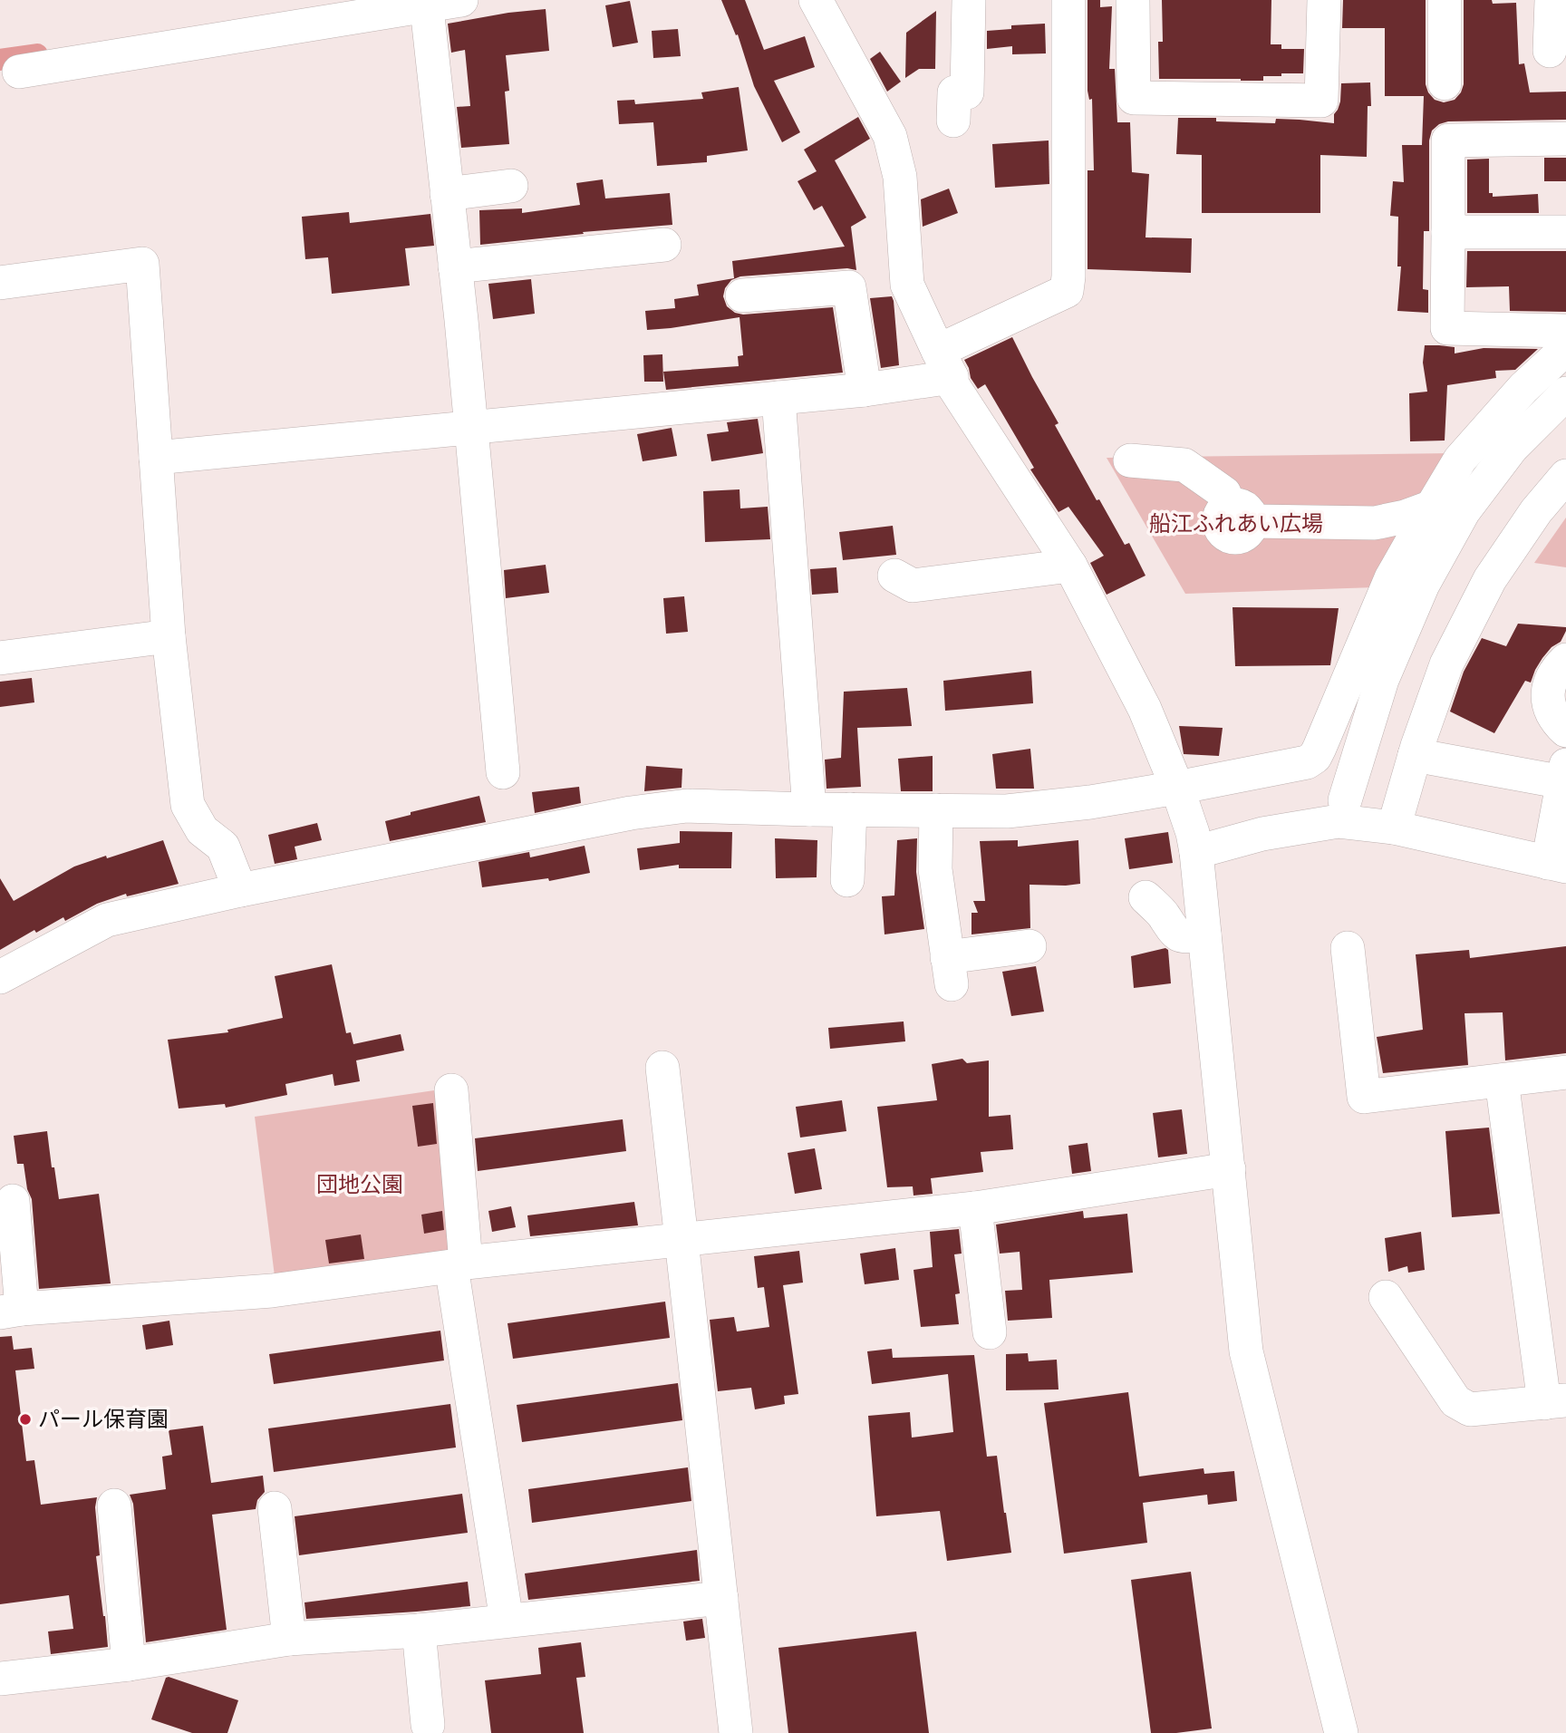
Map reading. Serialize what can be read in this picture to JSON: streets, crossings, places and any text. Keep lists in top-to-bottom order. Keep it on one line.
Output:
{"parks":["船江ふれあい広場","団地公園"],"places":["パール保育園"]}
